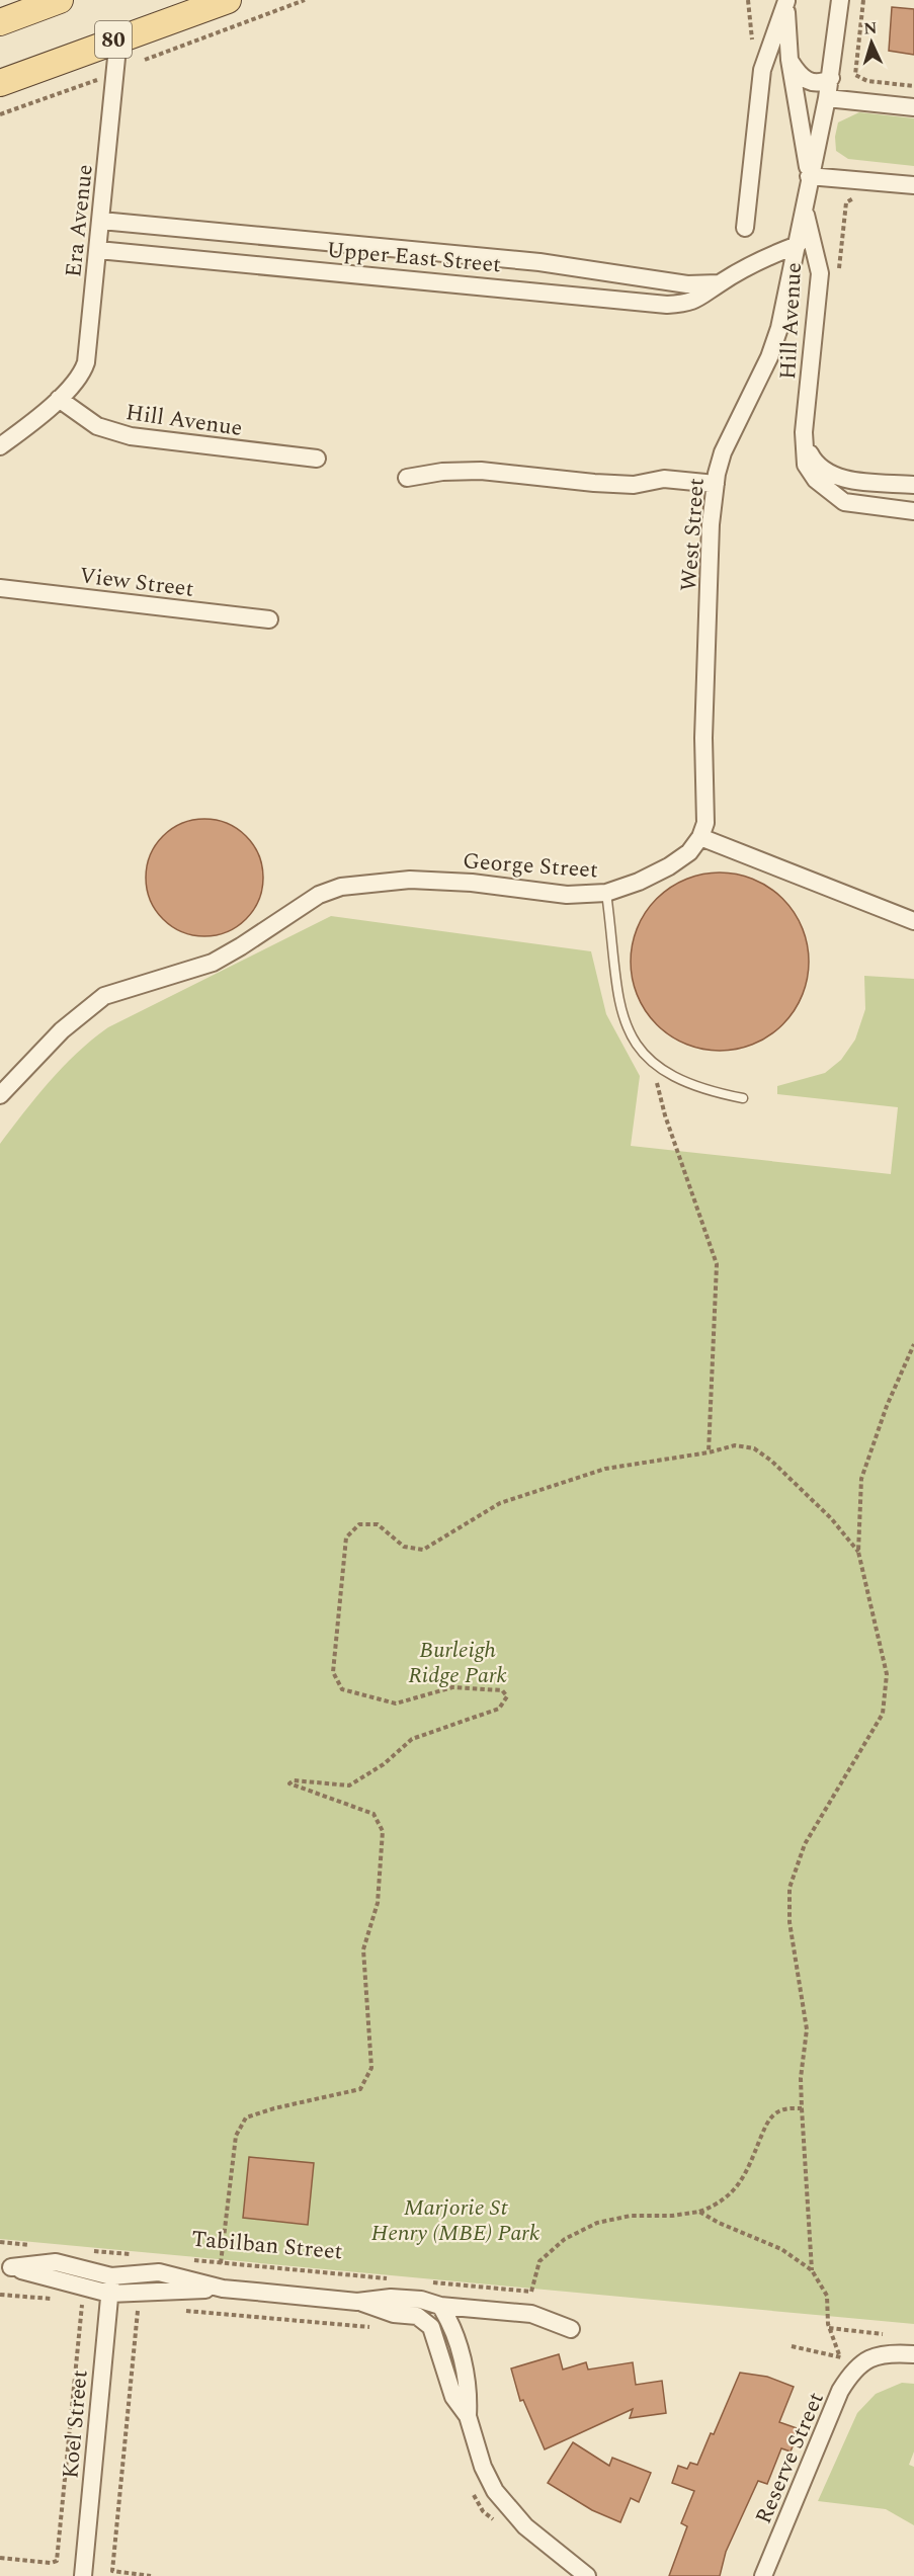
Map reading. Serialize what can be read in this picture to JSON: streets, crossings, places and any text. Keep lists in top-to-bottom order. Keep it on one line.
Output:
{"streets":{"main road":["80"],"street":["Era Avenue","Upper East Street","Hill Avenue","West Street","View Street","George Street","Tabilban Street","Koel Street","Reserve Street"]},"crossings":[["80","Era Avenue"],["Era Avenue","Upper East Street"],["Era Avenue","Hill Avenue"],["Upper East Street","West Street"],["Hill Avenue","West Street"],["West Street","George Street"],["Tabilban Street","Koel Street"]],"parks":["Burleigh Ridge Park","Marjorie St Henry (MBE) Park"],"north":"top"}
